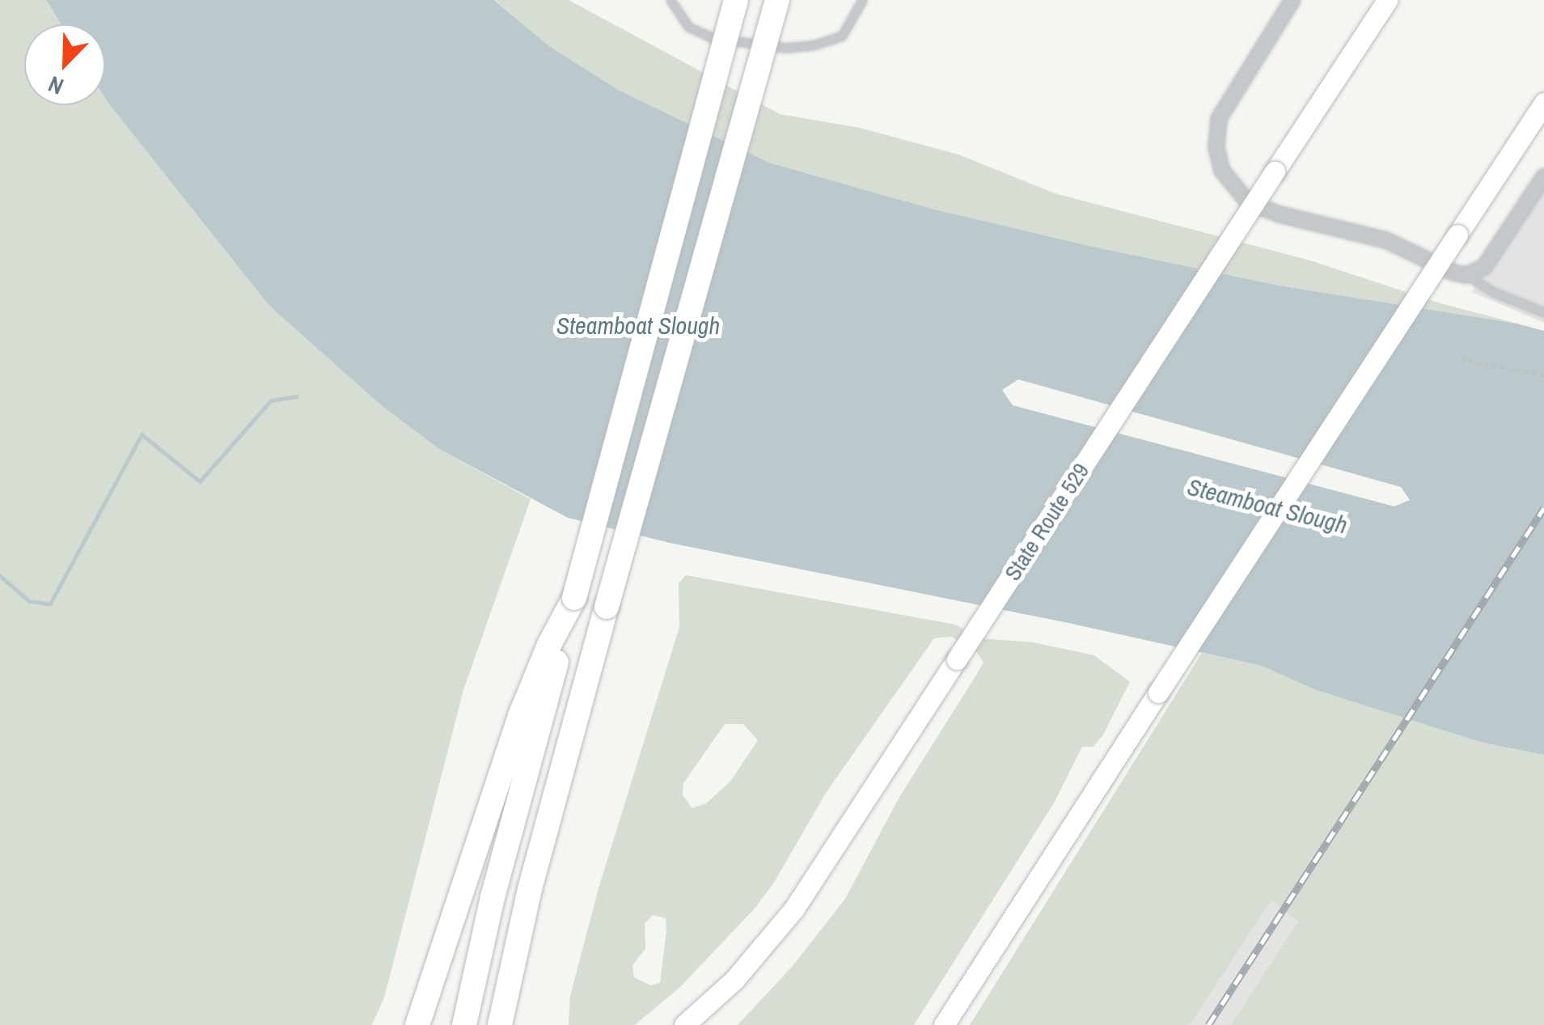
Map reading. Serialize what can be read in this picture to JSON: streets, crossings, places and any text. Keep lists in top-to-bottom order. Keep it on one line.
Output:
{"streets":{"main road":["State Route 529"]},"water":["Steamboat Slough"],"north":"bottom left"}
